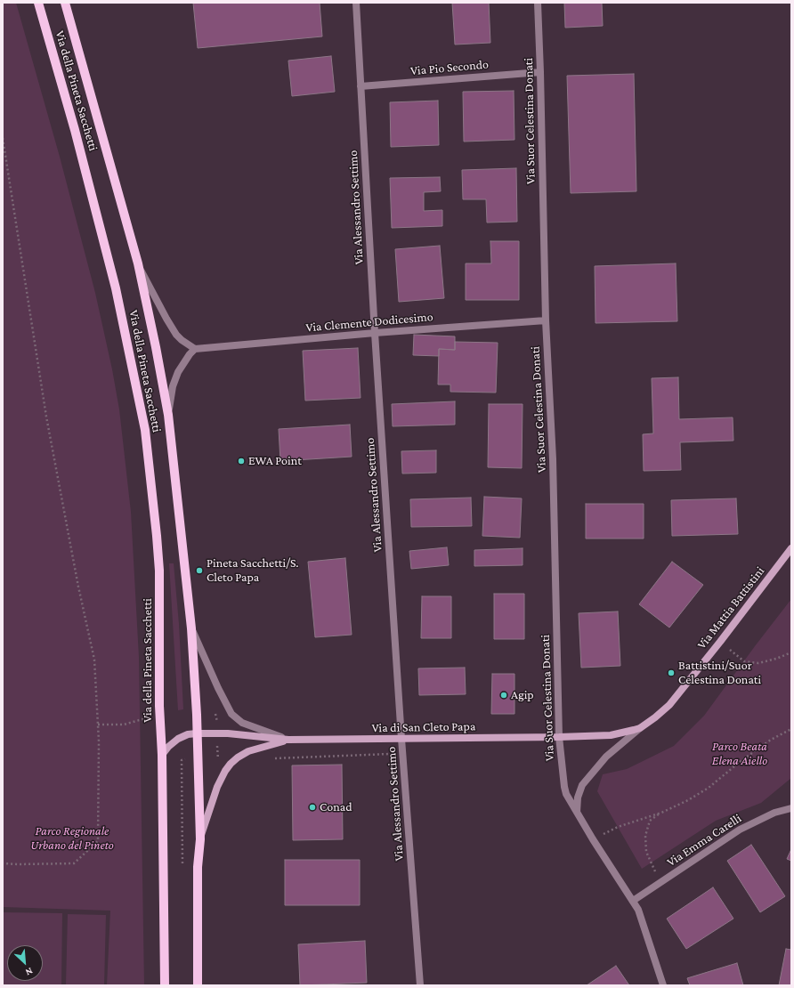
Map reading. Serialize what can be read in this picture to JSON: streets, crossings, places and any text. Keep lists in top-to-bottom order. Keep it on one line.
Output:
{"streets":{"main road":["Via della Pineta Sacchetti","Via Mattia Battistini","Via di San Cleto Papa"],"street":["Via Pio Secondo","Via Suor Celestina Donati","Via Alessandro Settimo","Via Clemente Dodicesimo","Via Emma Carelli"]},"crossings":[["Via Pio Secondo","Via Suor Celestina Donati"],["Via Pio Secondo","Via Alessandro Settimo"],["Via della Pineta Sacchetti","Via di San Cleto Papa"],["Via Suor Celestina Donati","Via Clemente Dodicesimo"],["Via Suor Celestina Donati","Via Mattia Battistini"],["Via Suor Celestina Donati","Via di San Cleto Papa"],["Via Suor Celestina Donati","Via Emma Carelli"],["Via Alessandro Settimo","Via Clemente Dodicesimo"],["Via Alessandro Settimo","Via di San Cleto Papa"],["Via Mattia Battistini","Via di San Cleto Papa"]],"parks":["Parco Beata Elena Aiello","Parco Regionale Urbano del Pineto"],"places":["EWA Point","Pineta Sacchetti/S. Cleto Papa","Battistini/Suor Celestina Donati","Agip","Conad"],"north":"bottom right"}
